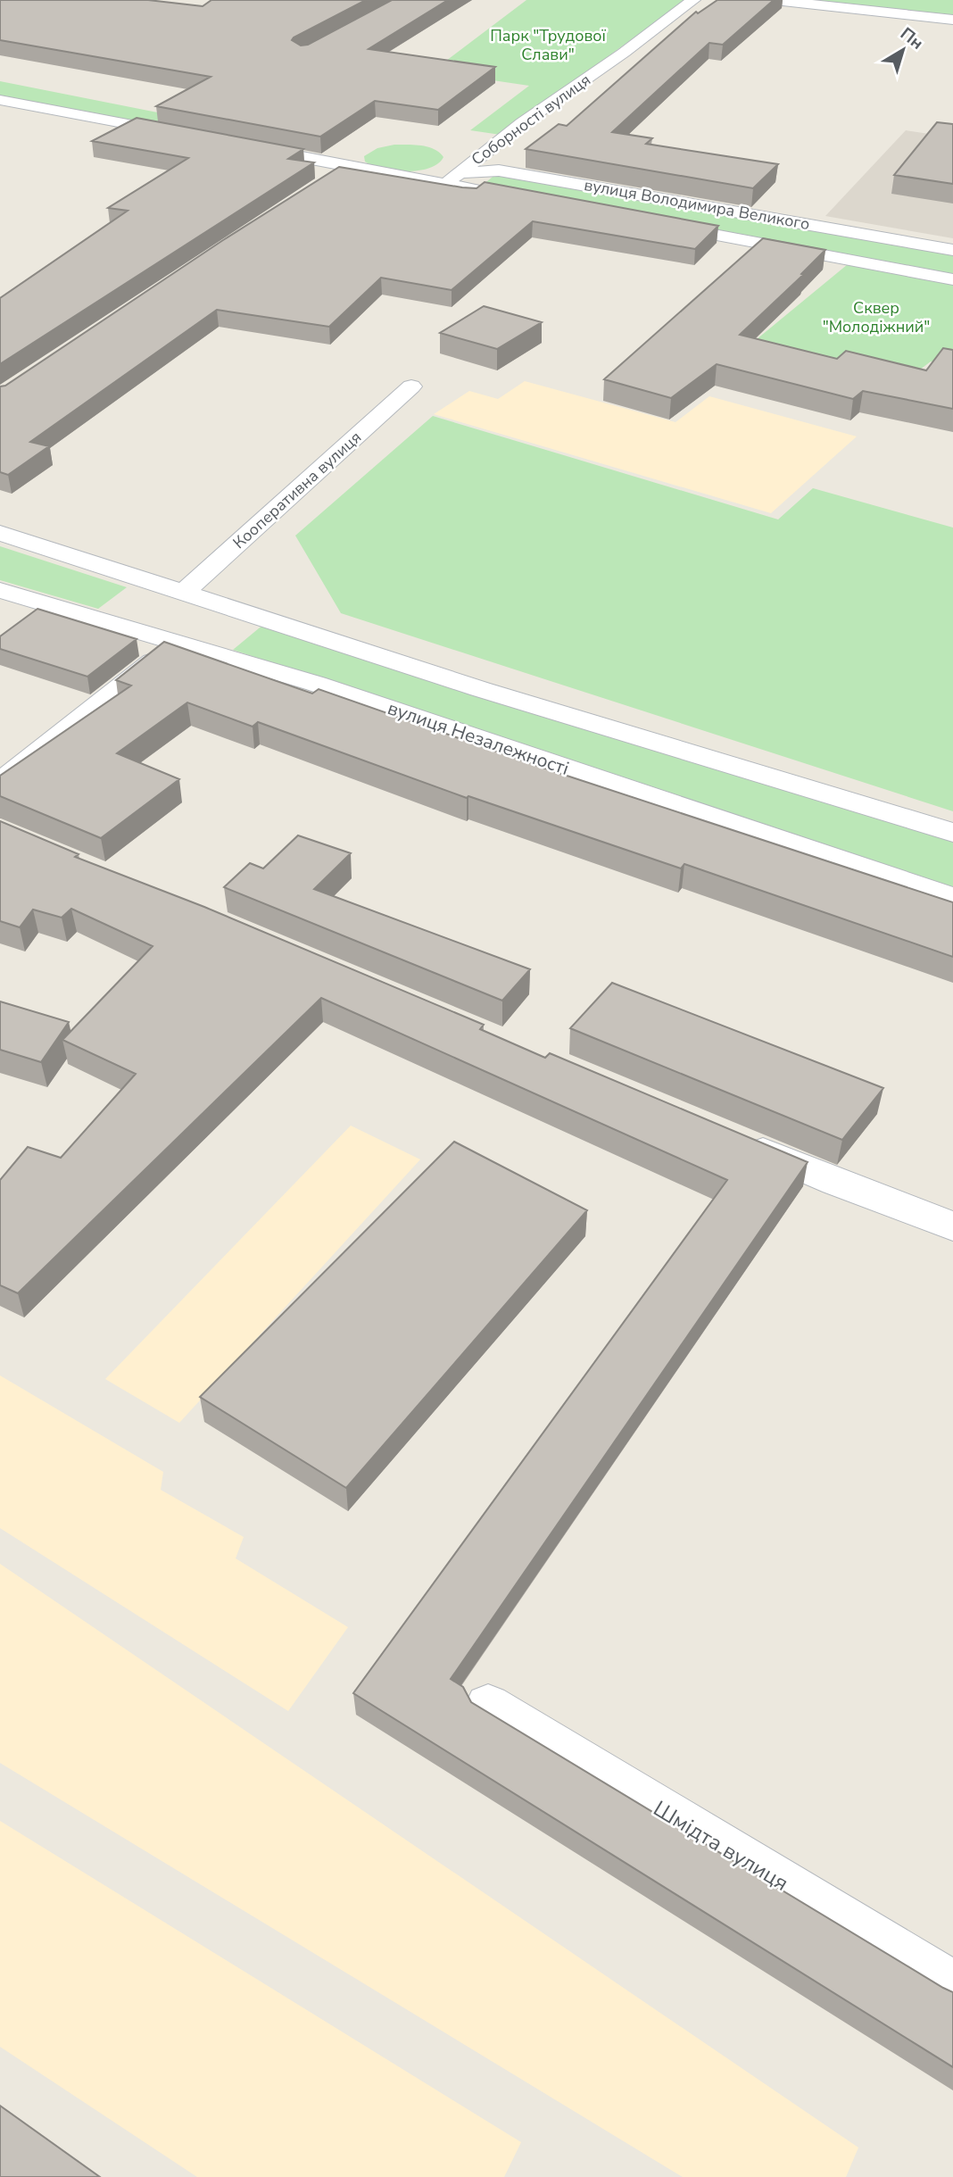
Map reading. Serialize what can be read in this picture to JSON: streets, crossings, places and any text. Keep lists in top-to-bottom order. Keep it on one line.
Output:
{"streets":{"street":["Соборності вулиця","вулиця Володимира Великого","Кооперативна вулиця","вулиця Незалежності","Шмідта вулиця"]},"crossings":[["Соборності вулиця","вулиця Володимира Великого"]],"parks":["Парк \"Трудової Слави\"","Сквер \"Молодіжний\""],"north":"top right"}
